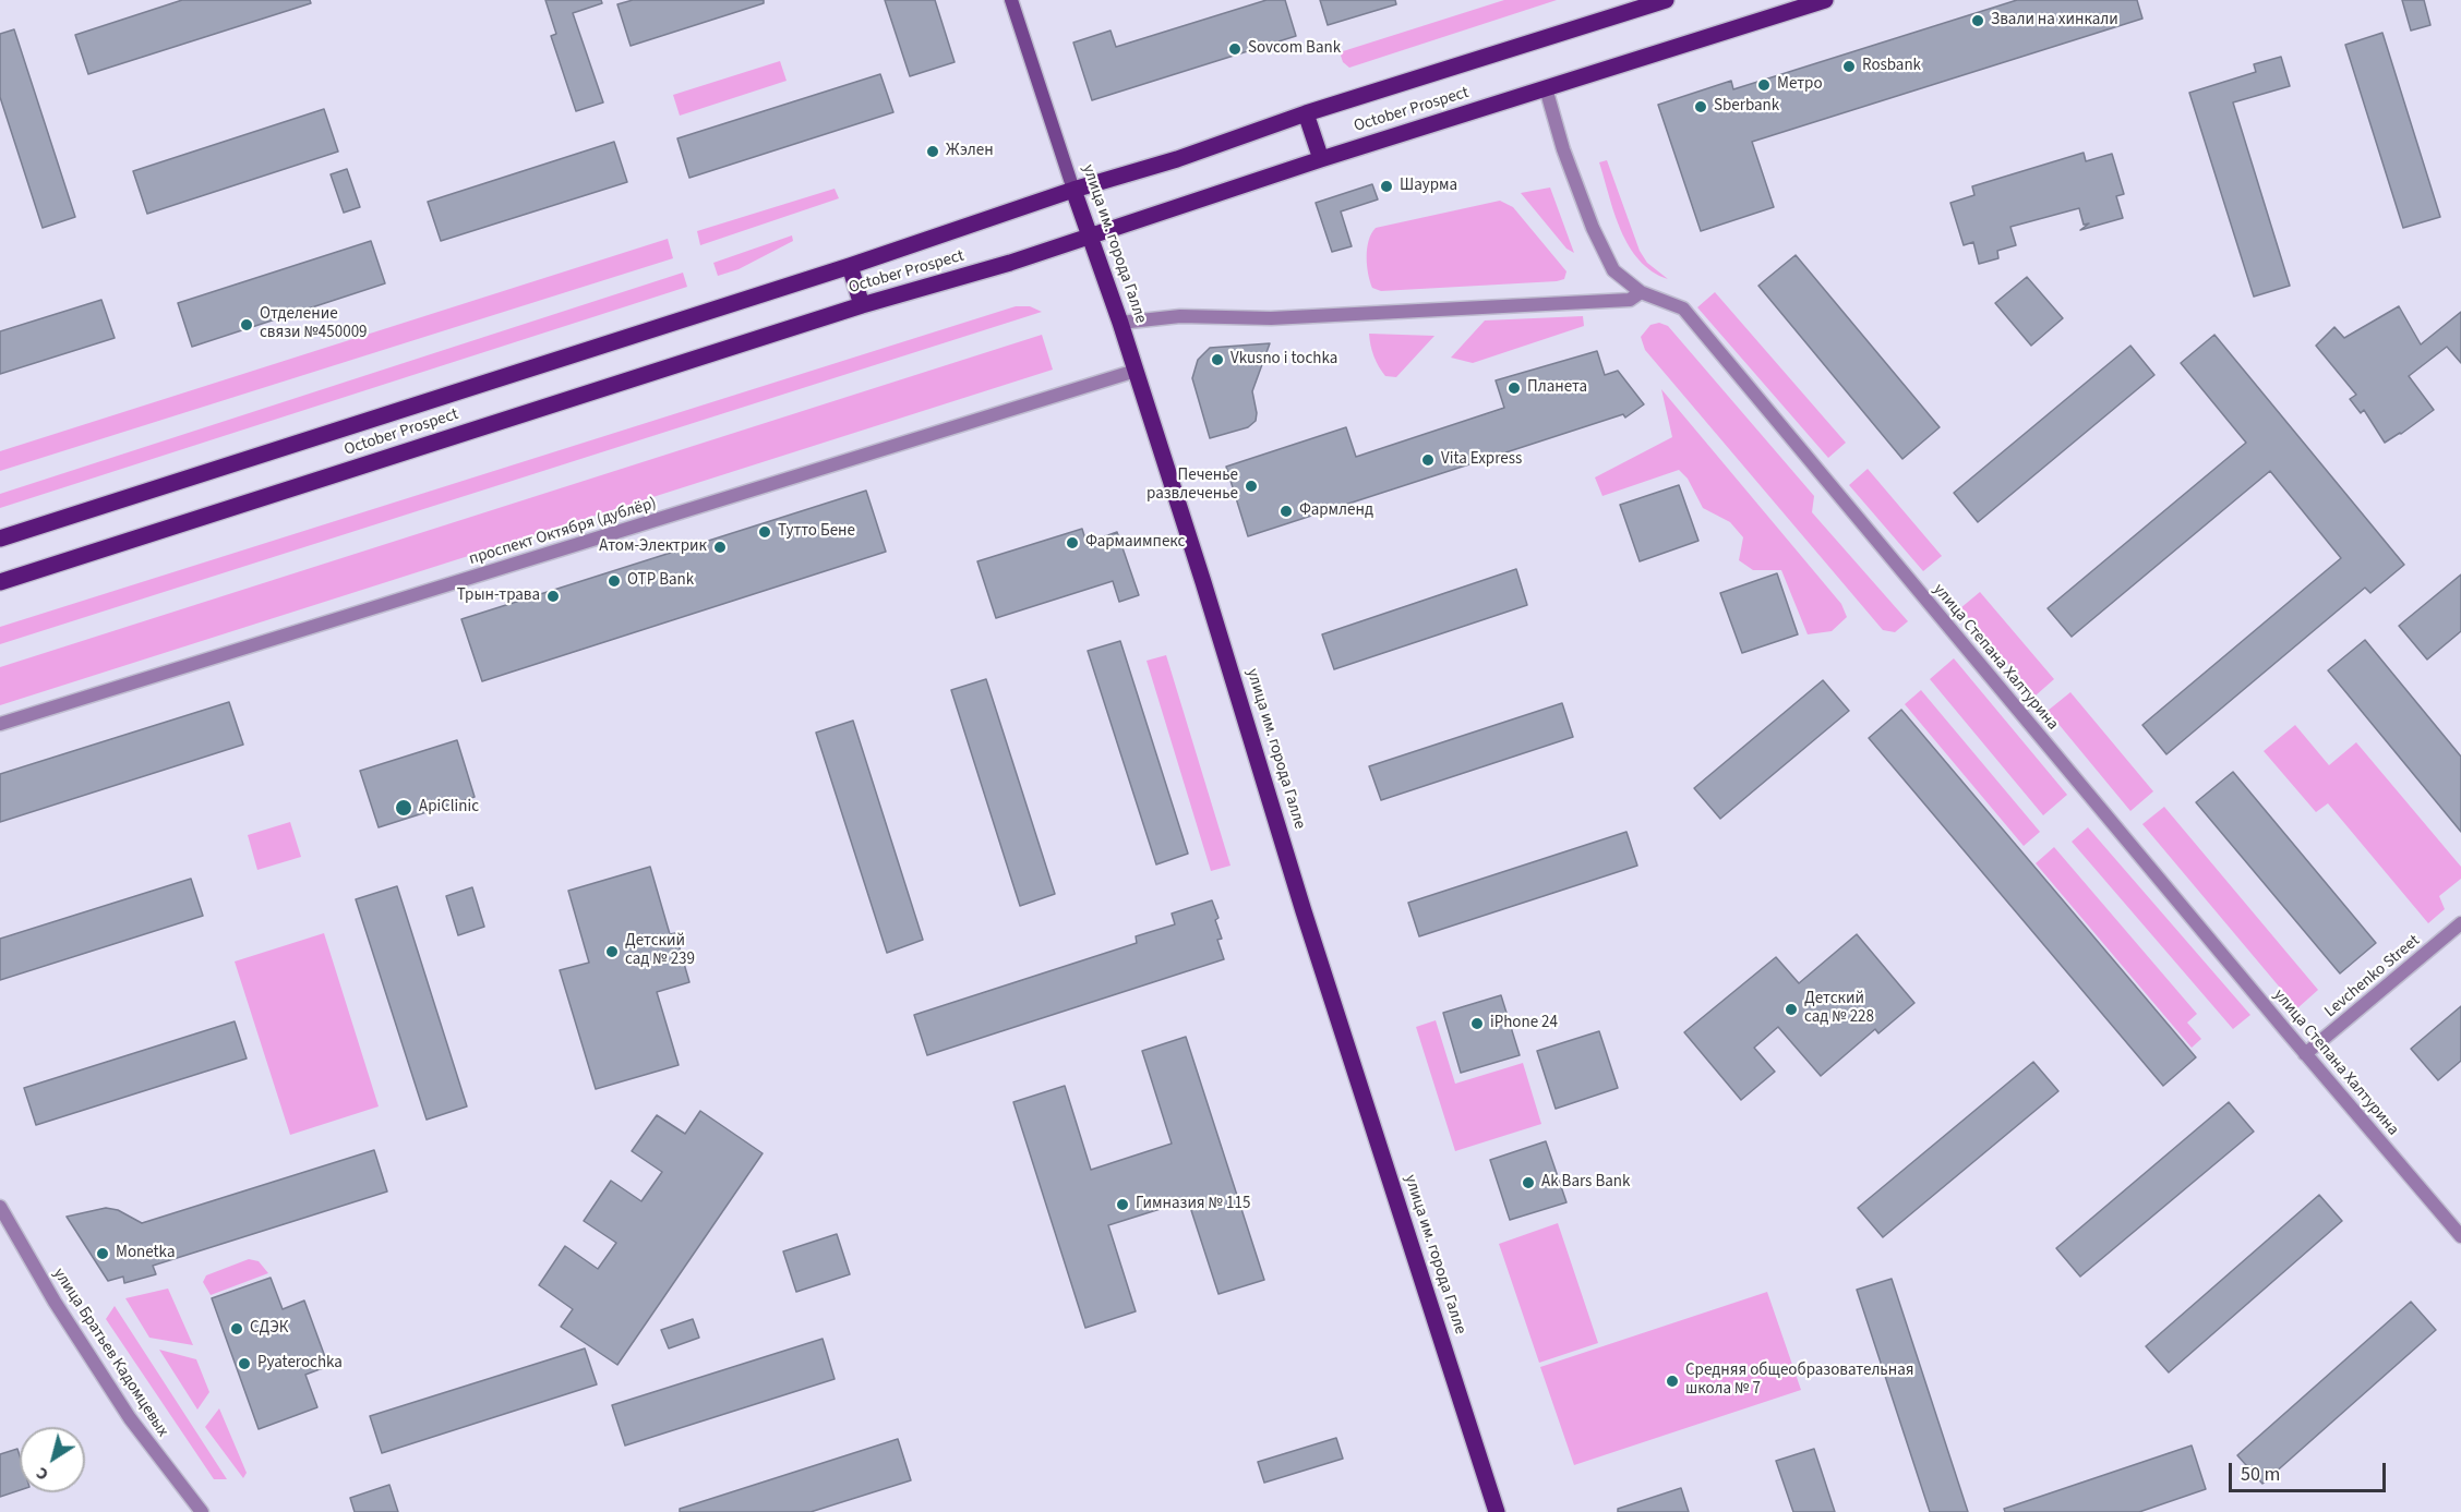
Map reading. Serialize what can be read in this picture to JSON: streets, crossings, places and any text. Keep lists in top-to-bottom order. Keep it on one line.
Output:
{"streets":{"main road":["October Prospect","улица им. города Галле"],"street":["проспект Октября (дублёр)","улица Степана Халтурина","Levchenko Street","улица Братьев Кадомцевых"]},"crossings":[["October Prospect","улица им. города Галле"],["October Prospect","улица Степана Халтурина"],["улица им. города Галле","проспект Октября (дублёр)"],["улица Степана Халтурина","Levchenko Street"]],"places":["Звали на хинкали","Sovcom Bank","Rosbank","Метро","Sberbank","Жэлен","Шаурма","Отделение связи №450009","Vkusno i tochka","Планета","Vita Express","Печенье развлеченье","Фармленд","Тутто Бене","Фармаимпекс","Атом-Электрик","OTP Bank","Трын-трава","ApiClinic","Детский сад № 239","Детский сад № 228","iPhone 24","Ak Bars Bank","Гимназия № 115","Monetka","СДЭК","Pyaterochka","Средняя общеобразовательная школа № 7"],"scale_bar":"50 m","north":"bottom left"}
